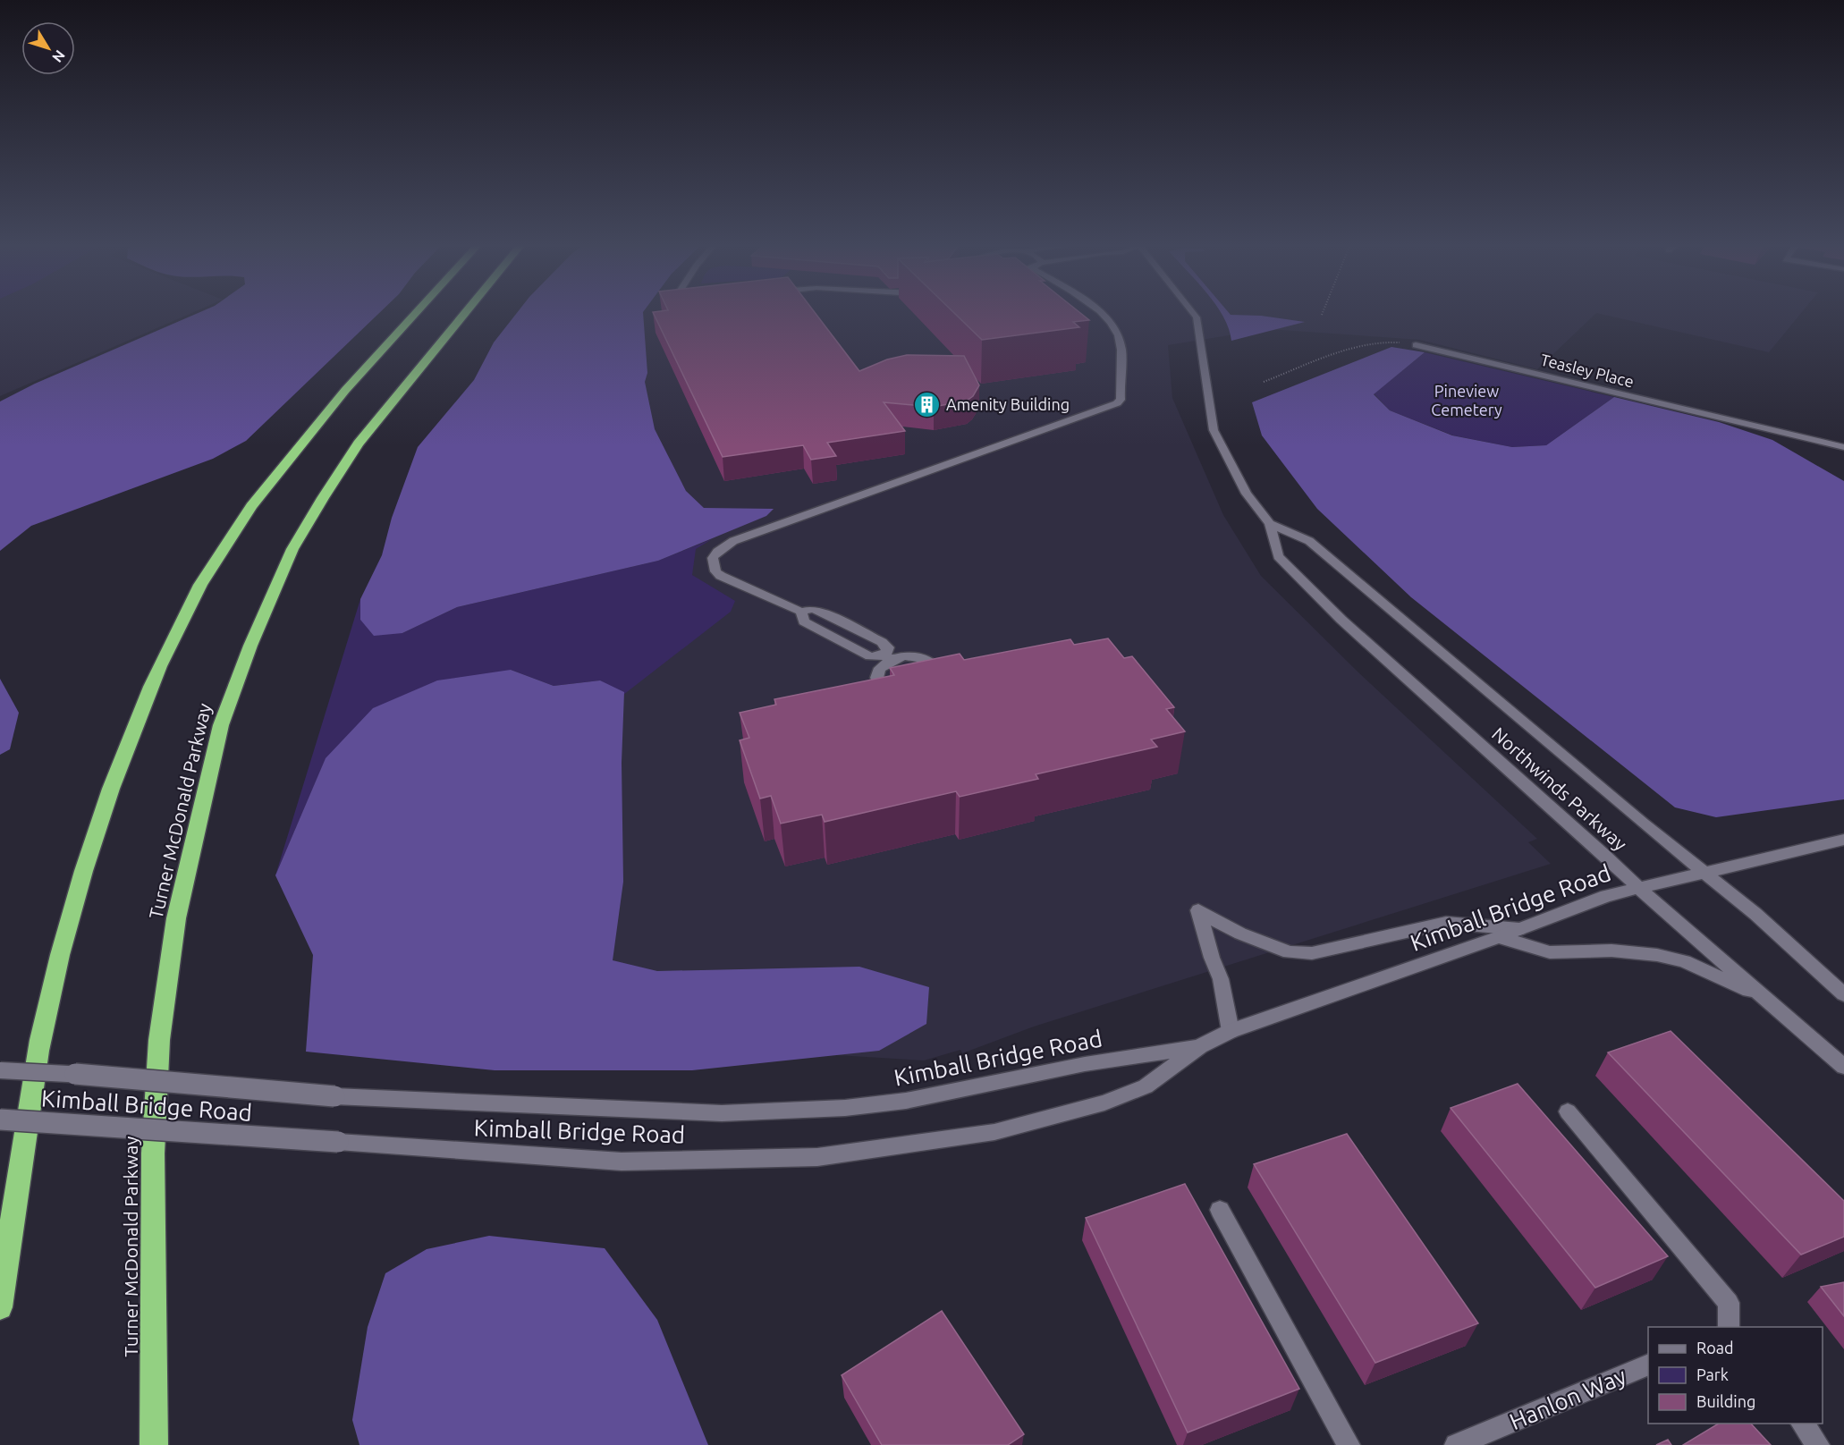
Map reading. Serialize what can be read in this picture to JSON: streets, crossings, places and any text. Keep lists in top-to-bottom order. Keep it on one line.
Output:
{"streets":{"highway":["Turner McDonald Parkway"],"street":["Teasley Place","Northwinds Parkway","Kimball Bridge Road","Hanlon Way"]},"crossings":[["Northwinds Parkway","Kimball Bridge Road"]],"parks":["Pineview Cemetery"],"places":{"building":["Amenity Building"]},"legend":["Road","Park","Building"],"north":"bottom right"}
